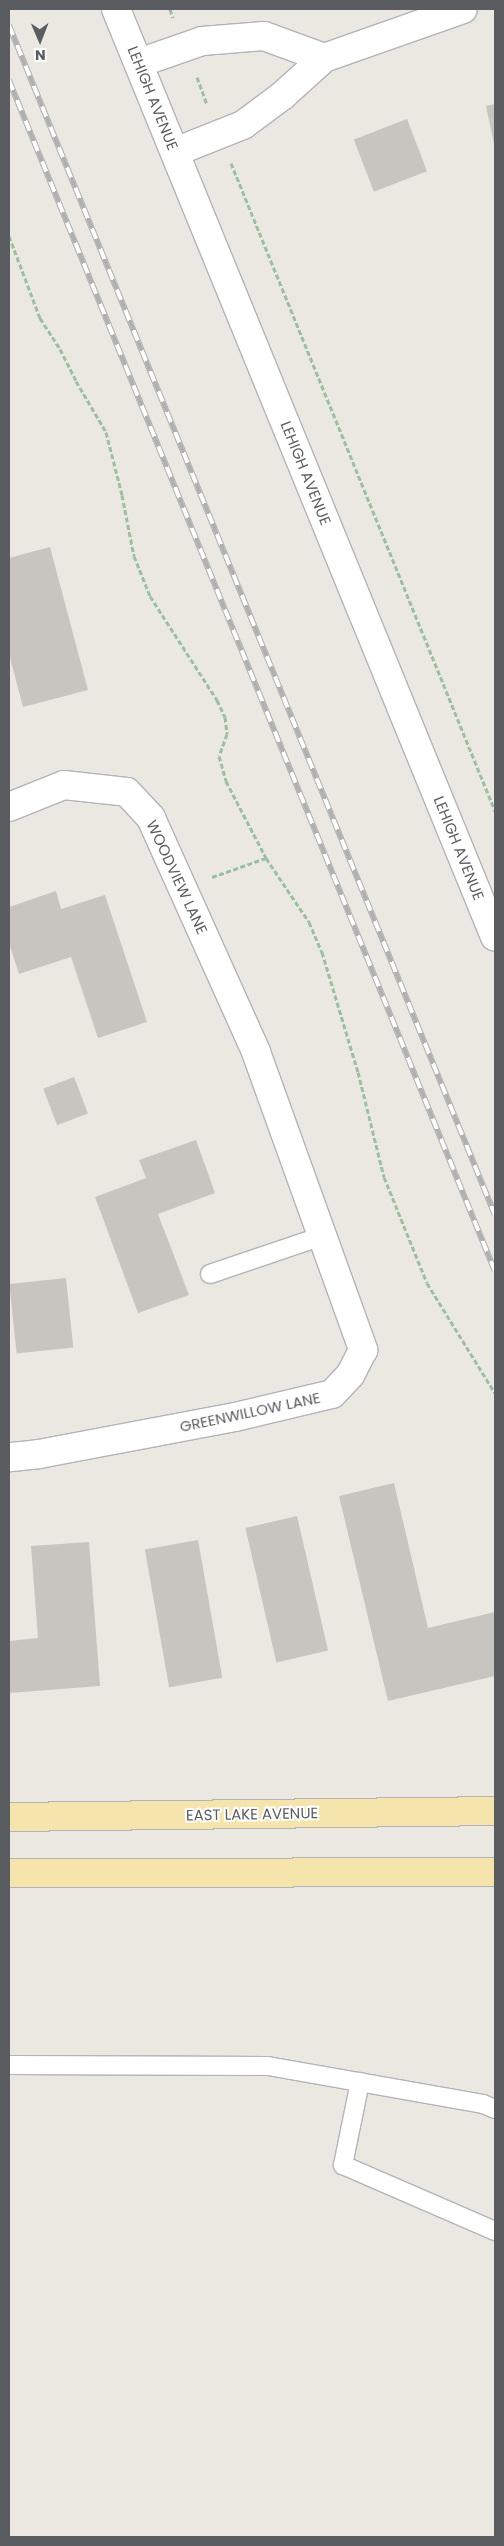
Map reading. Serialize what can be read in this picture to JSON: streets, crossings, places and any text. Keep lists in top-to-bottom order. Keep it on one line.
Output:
{"streets":{"main road":["EAST LAKE AVENUE"],"street":["LEHIGH AVENUE","WOODVIEW LANE","GREENWILLOW LANE"]},"crossings":[["WOODVIEW LANE","GREENWILLOW LANE"]],"north":"bottom"}
